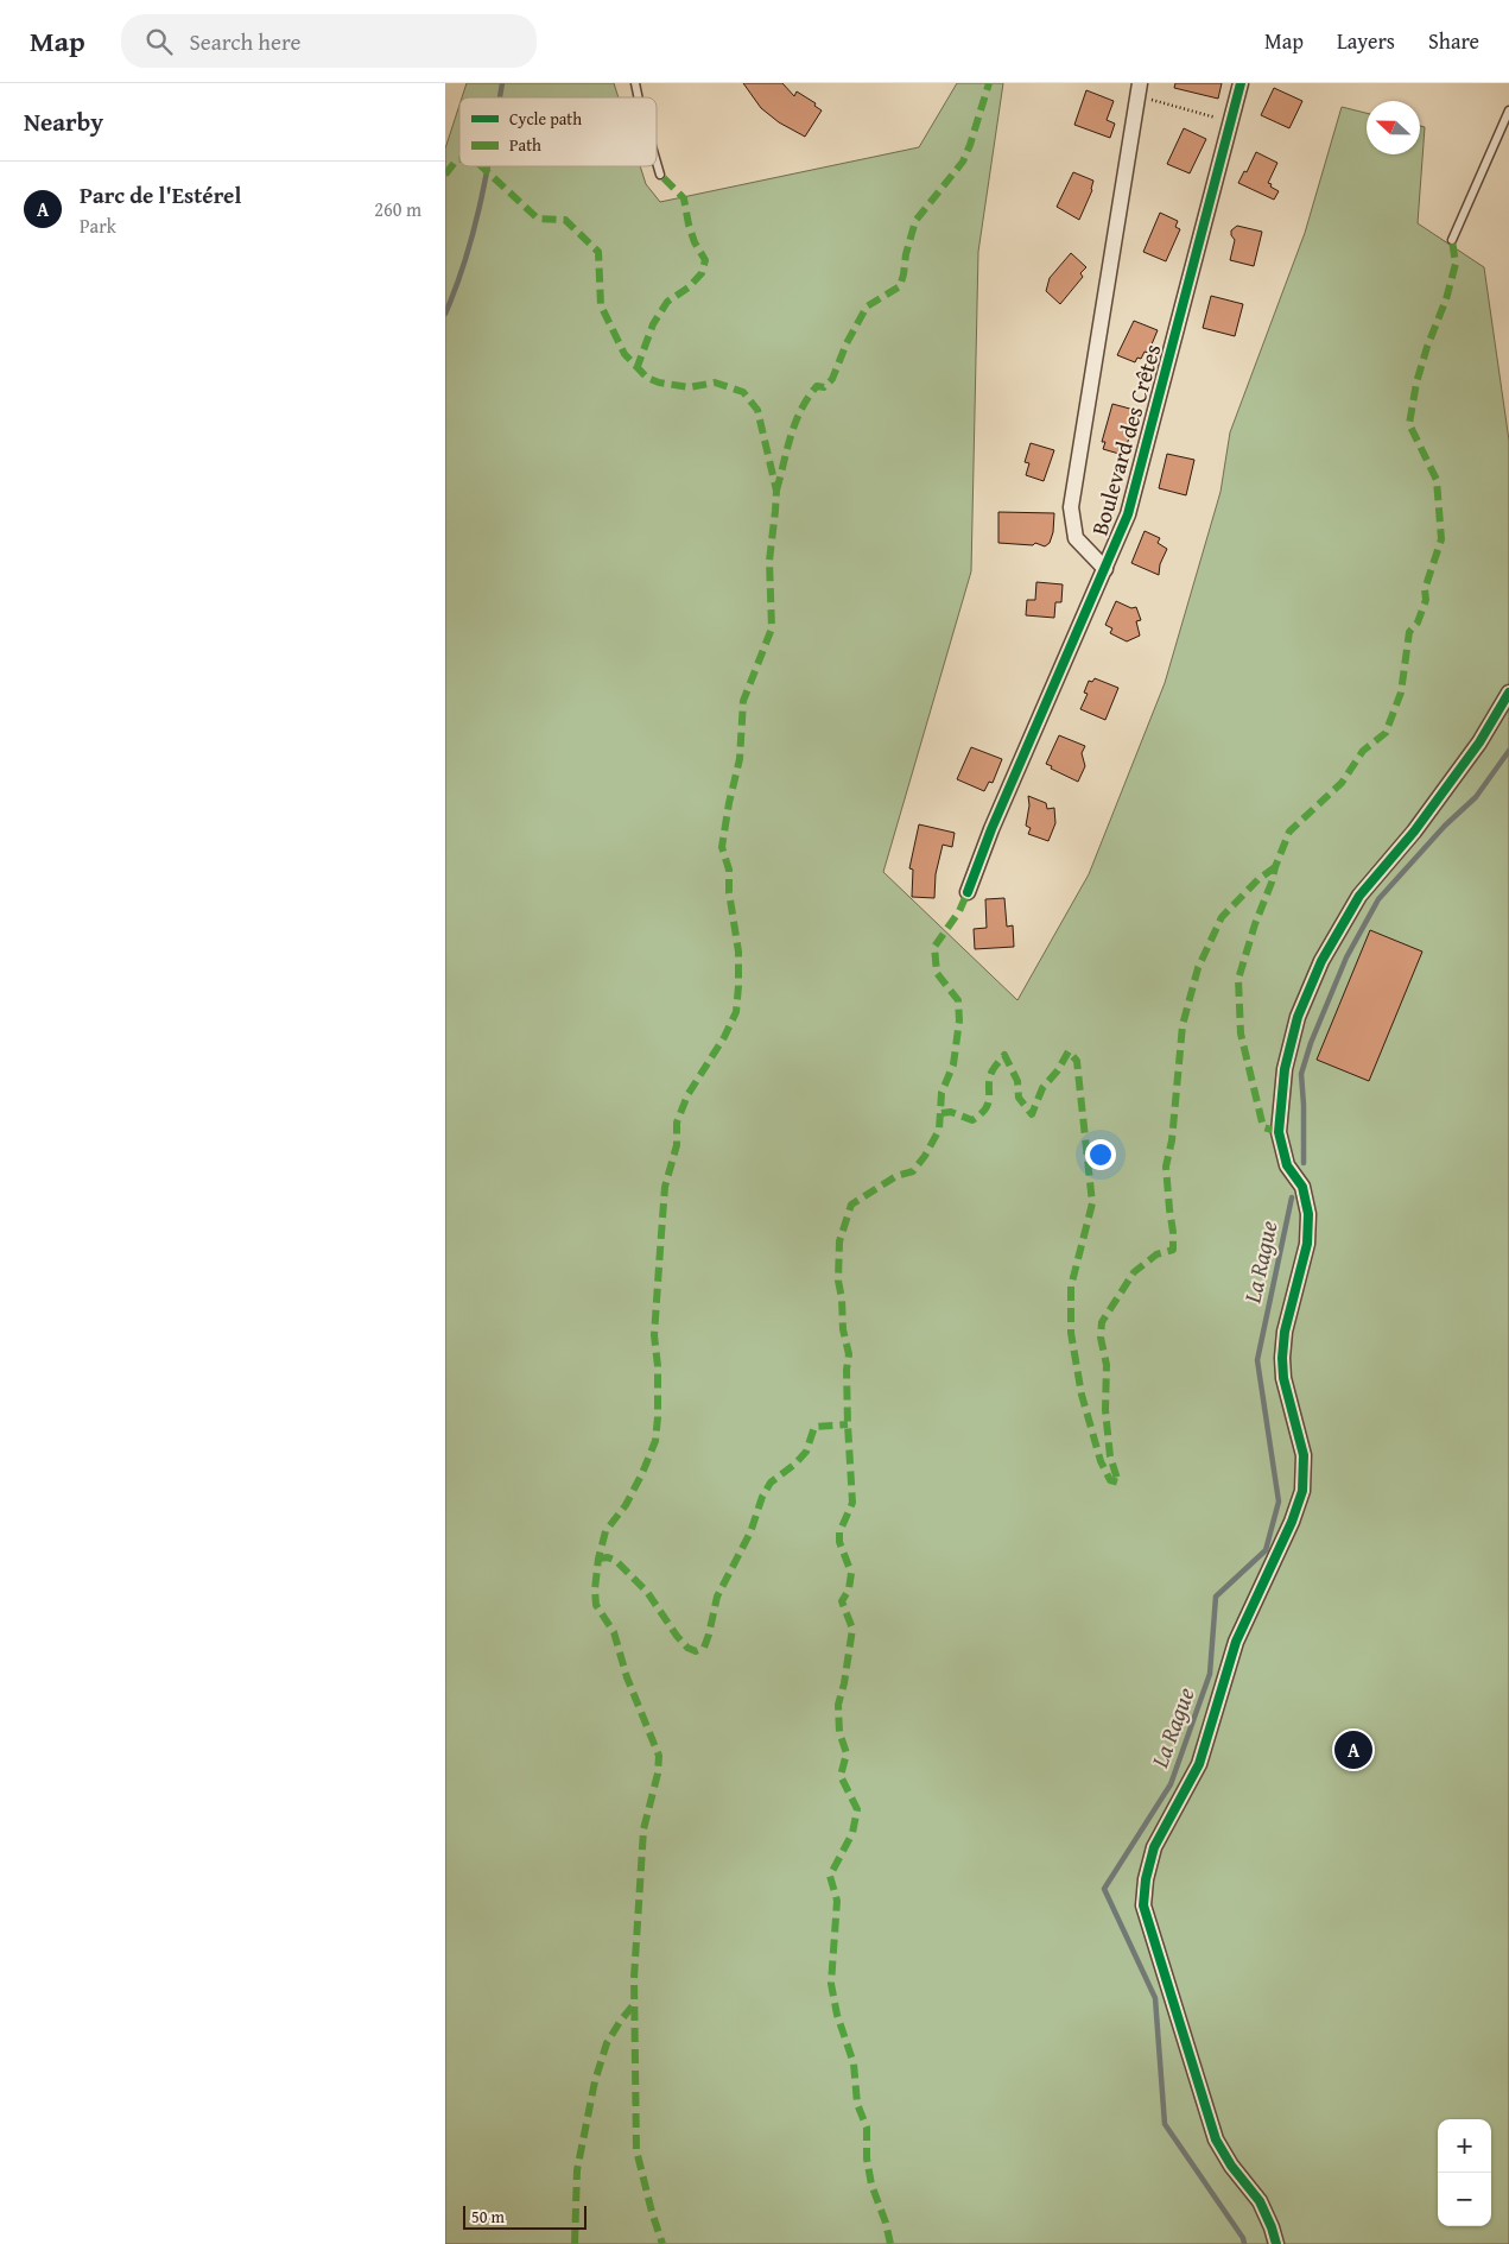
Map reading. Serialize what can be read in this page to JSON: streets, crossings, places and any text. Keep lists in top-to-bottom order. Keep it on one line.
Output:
{"streets":{"street":["Boulevard des Crêtes"]},"water":["La Rague"],"legend":["Cycle path","Path"],"scale_bar":"50 m","north":"left","page":{"header":"Map","search":"Search here","nav":["Map","Layers","Share"],"heading":"Nearby","list":[{"mark":"A","name":"Parc de l'Estérel","note":"Park","value":"260 m"}],"pins":"A","map_buttons":["+","−"],"scale":"50 m"}}
